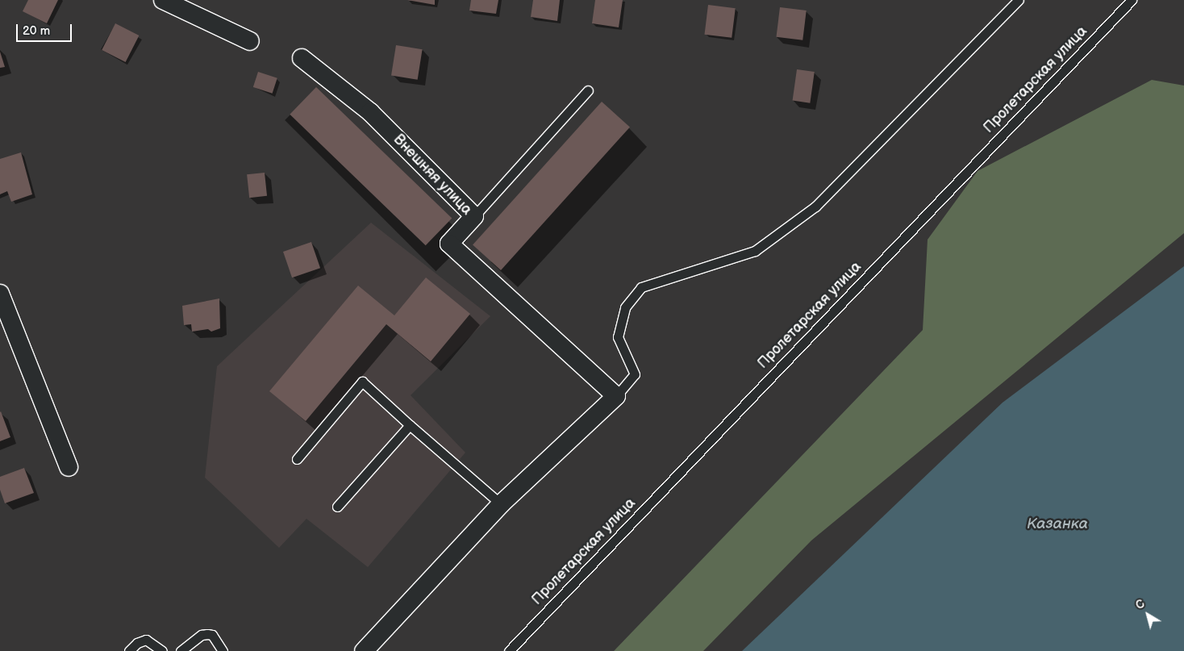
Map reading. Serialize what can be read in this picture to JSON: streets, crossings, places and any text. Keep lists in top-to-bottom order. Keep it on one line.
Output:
{"streets":{"street":["Внешняя улица"],"lane":["Пролетарская улица"]},"water":["Казанка"],"scale_bar":"20 m","north":"top left"}
